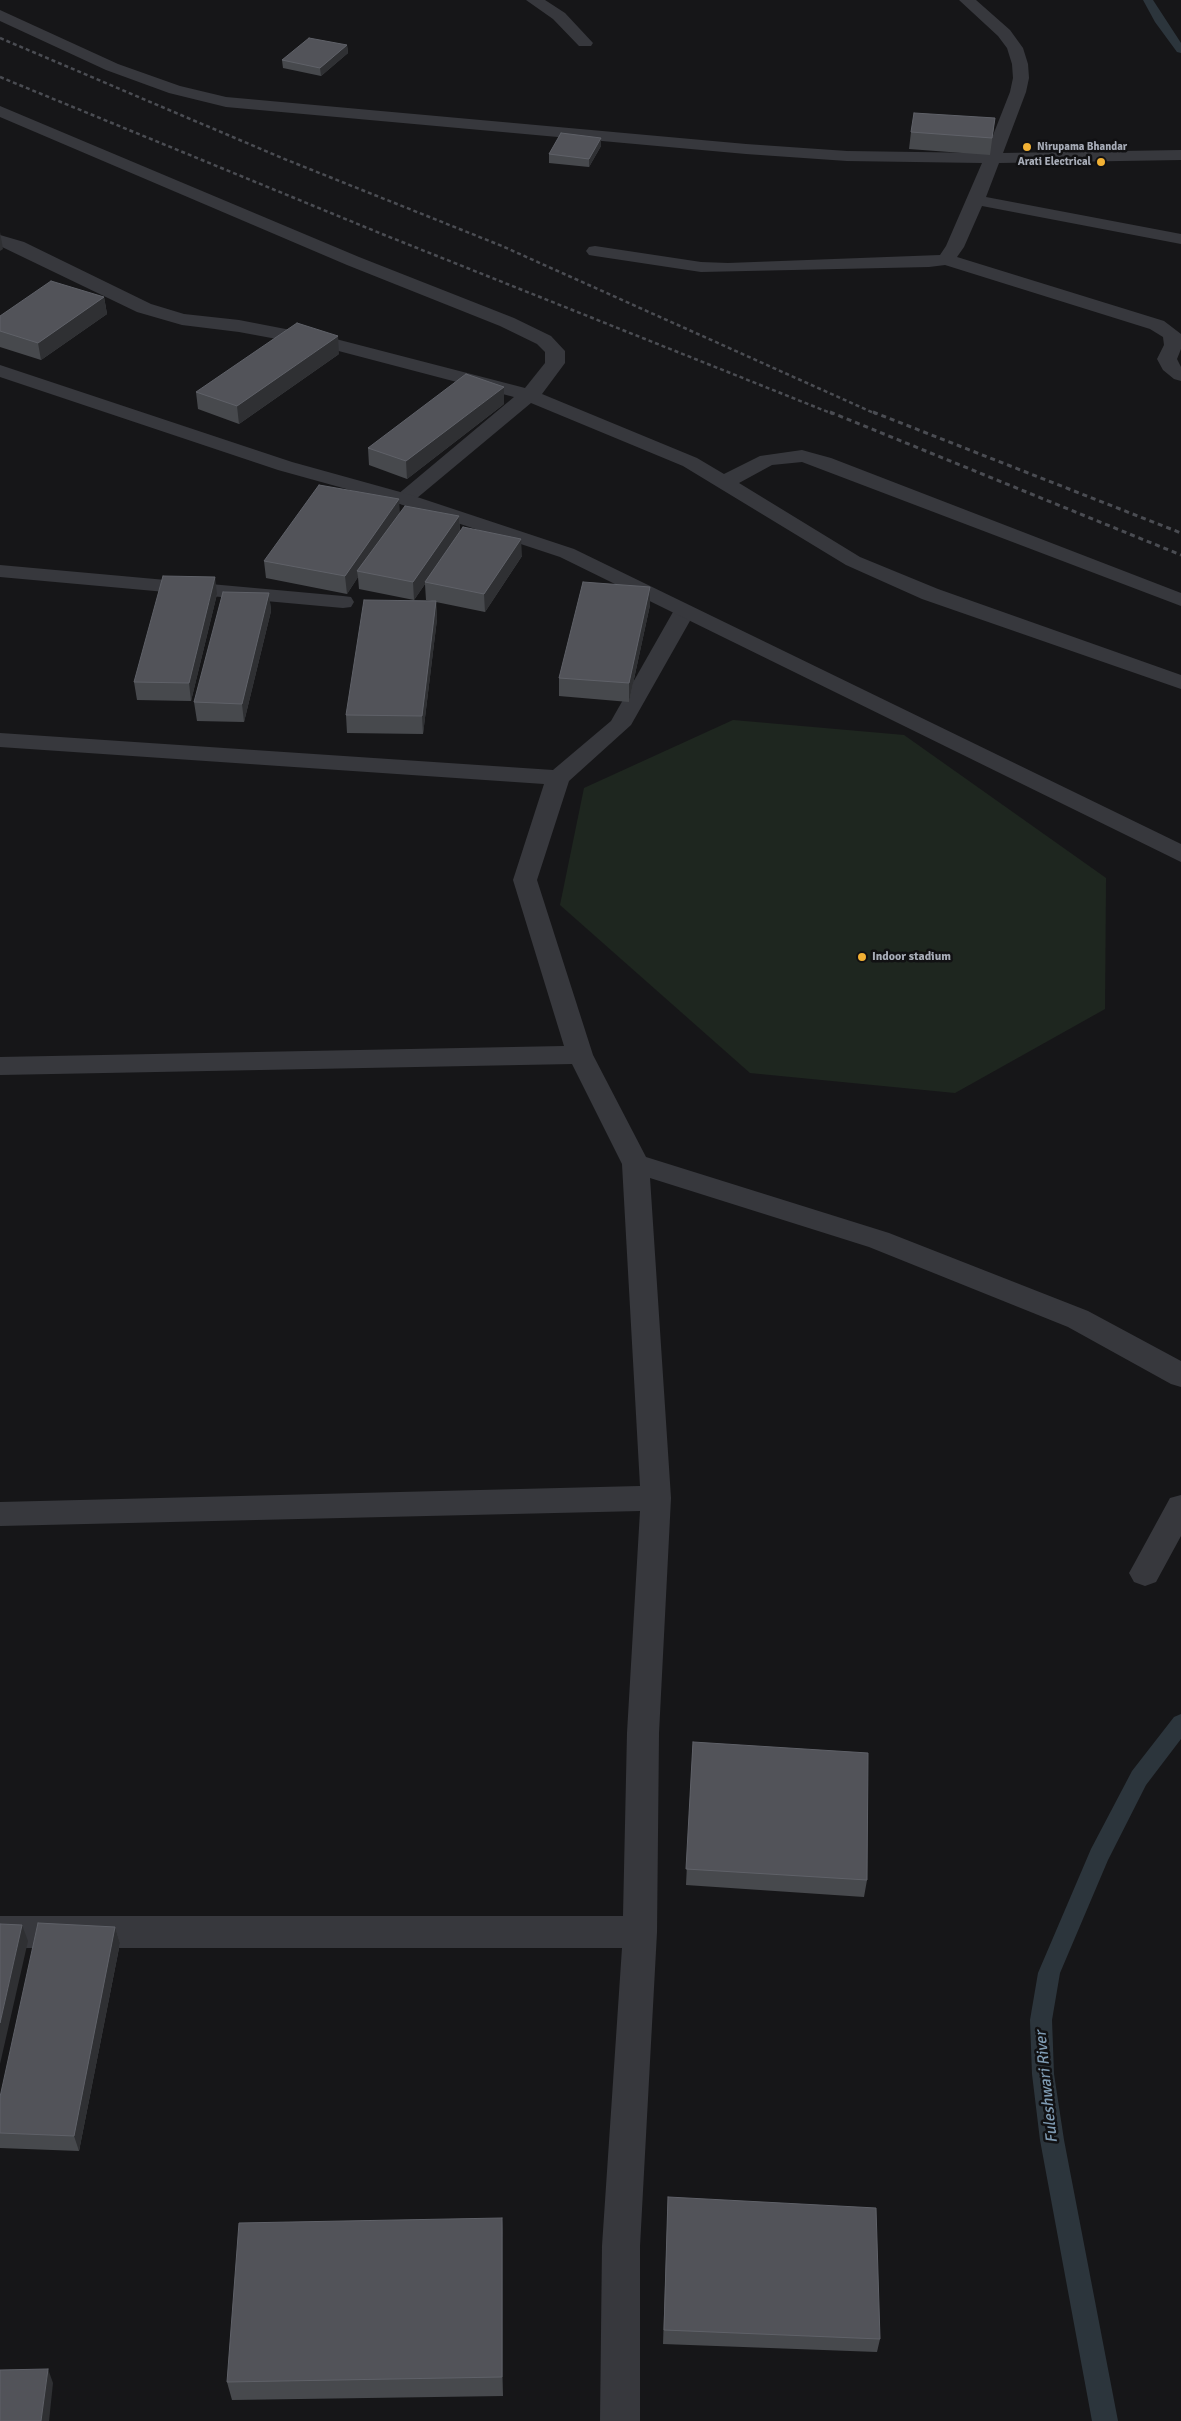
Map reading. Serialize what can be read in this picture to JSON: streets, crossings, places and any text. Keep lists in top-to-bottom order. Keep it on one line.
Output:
{"water":["Fuleshwari River"],"places":["Nirupama Bhandar","Arati Electrical","Indoor stadium"]}
